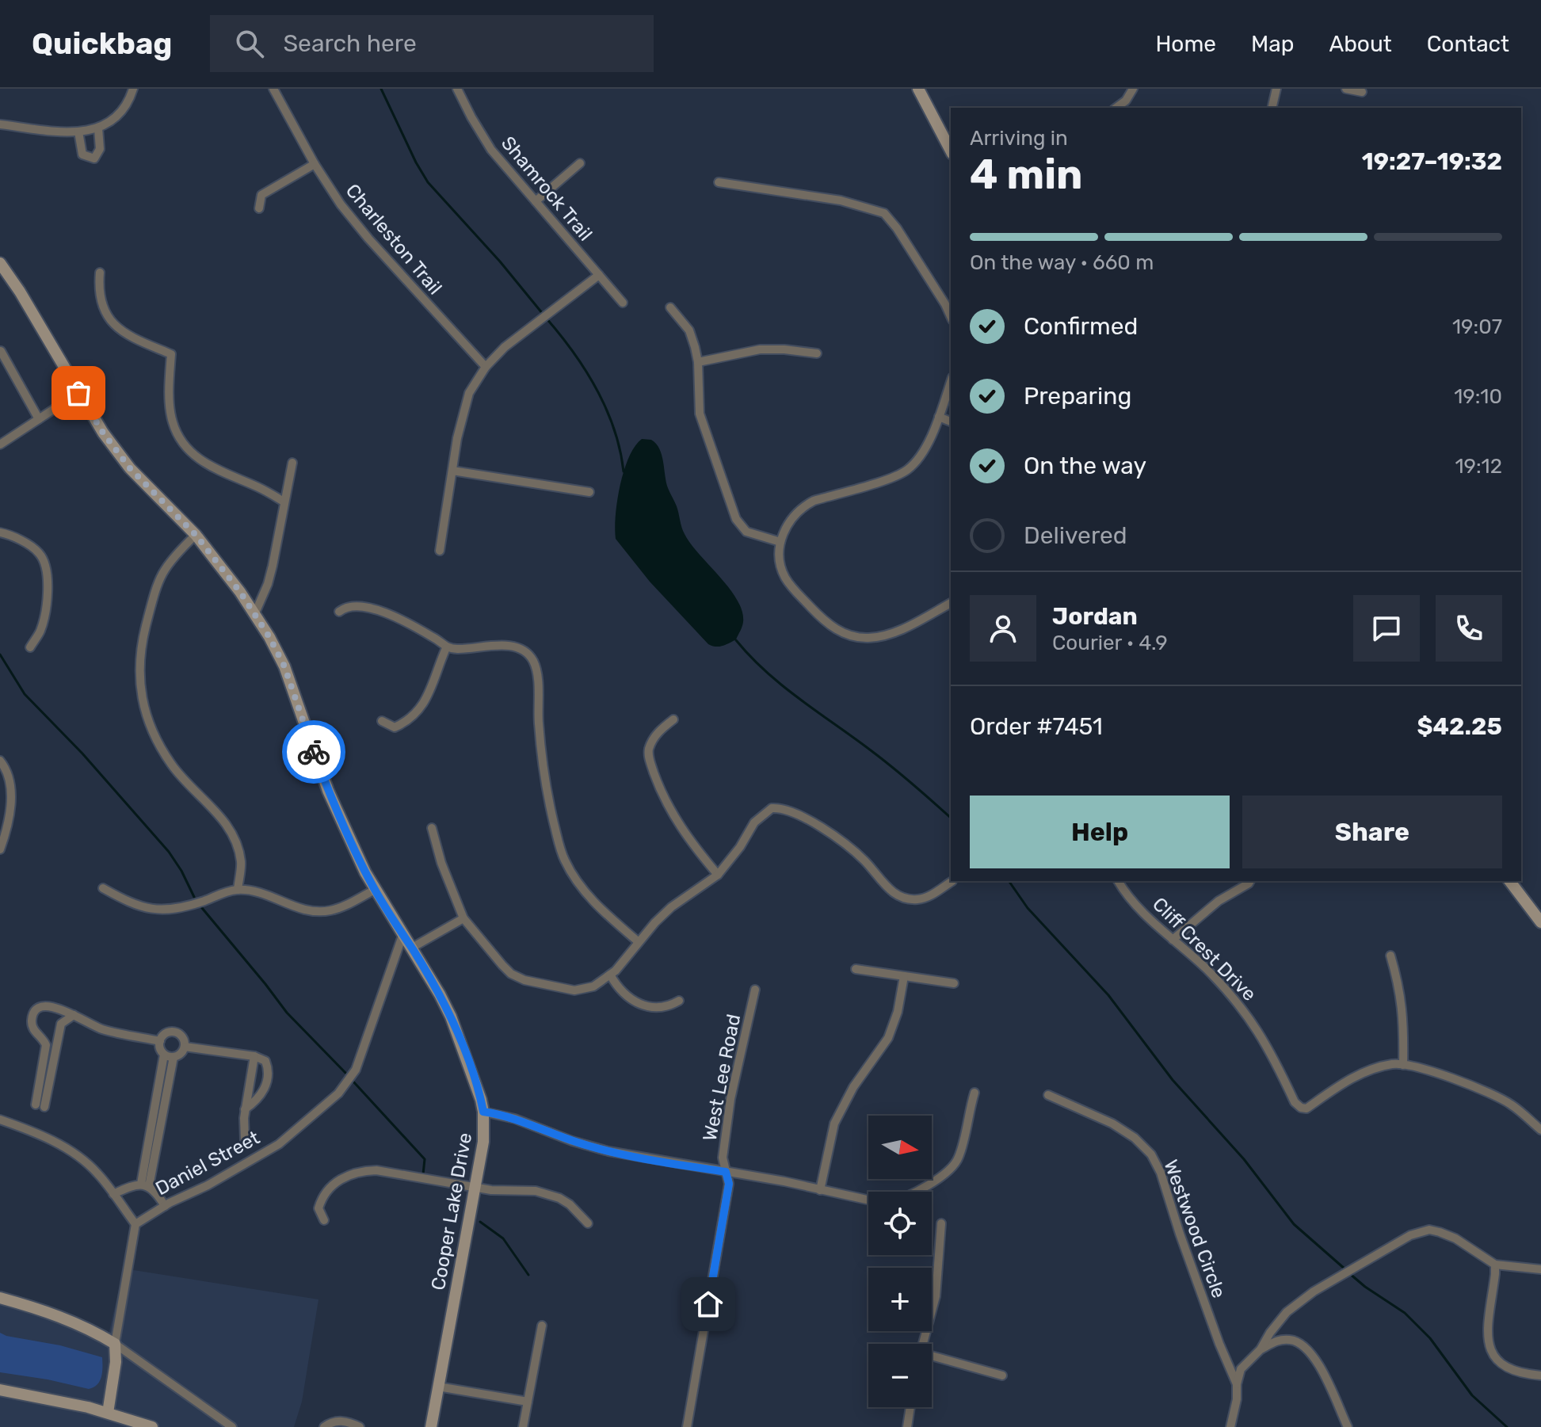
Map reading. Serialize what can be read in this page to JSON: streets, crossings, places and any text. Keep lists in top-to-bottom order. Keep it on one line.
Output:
{"streets":{"street":["Shamrock Trail","Charleston Trail","Cliff Crest Drive","West Lee Road","Daniel Street","Cooper Lake Drive","Westwood Circle"]},"crossings":[["Daniel Street","Cooper Lake Drive"]],"north":"right","page":{"header":"Quickbag","search":"Search here","nav":["Home","Map","About","Contact"],"heading":["4 min","Arriving in","19:27–19:32"],"panel":["Jordan","Courier · 4.9","Order #7451","$42.25"],"bar":"On the way · 660 m","list":[["Confirmed","19:07"],["Preparing","19:10"],["On the way","19:12"],"Delivered"],"buttons":["Help","Share"],"map_buttons":["+","−"]}}
